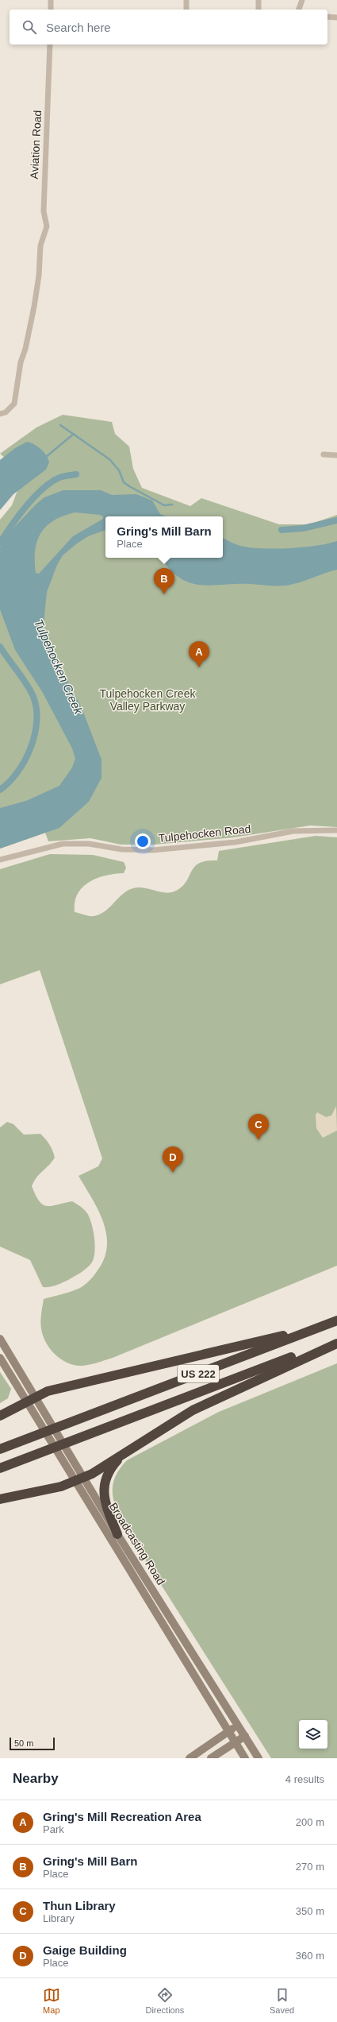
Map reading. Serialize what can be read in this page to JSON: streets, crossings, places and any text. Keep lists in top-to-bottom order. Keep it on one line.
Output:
{"streets":{"highway":["US 222"],"main road":["Broadcasting Road"],"street":["Aviation Road","Tulpehocken Road"]},"water":["Tulpehocken Creek"],"parks":["Tulpehocken Creek Valley Parkway"],"scale_bar":"50 m","page":{"search":"Search here","popup":["Gring's Mill Barn","Place"],"pins":["B","A","C","D"],"scale":"50 m","heading":["Nearby","4 results"],"list":[{"mark":"A","name":"Gring's Mill Recreation Area","note":"Park","value":"200 m"},{"mark":"B","name":"Gring's Mill Barn","note":"Place","value":"270 m"},{"mark":"C","name":"Thun Library","note":"Library","value":"350 m"},{"mark":"D","name":"Gaige Building","note":"Place","value":"360 m"}],"nav":["Map","Directions","Saved"]}}
